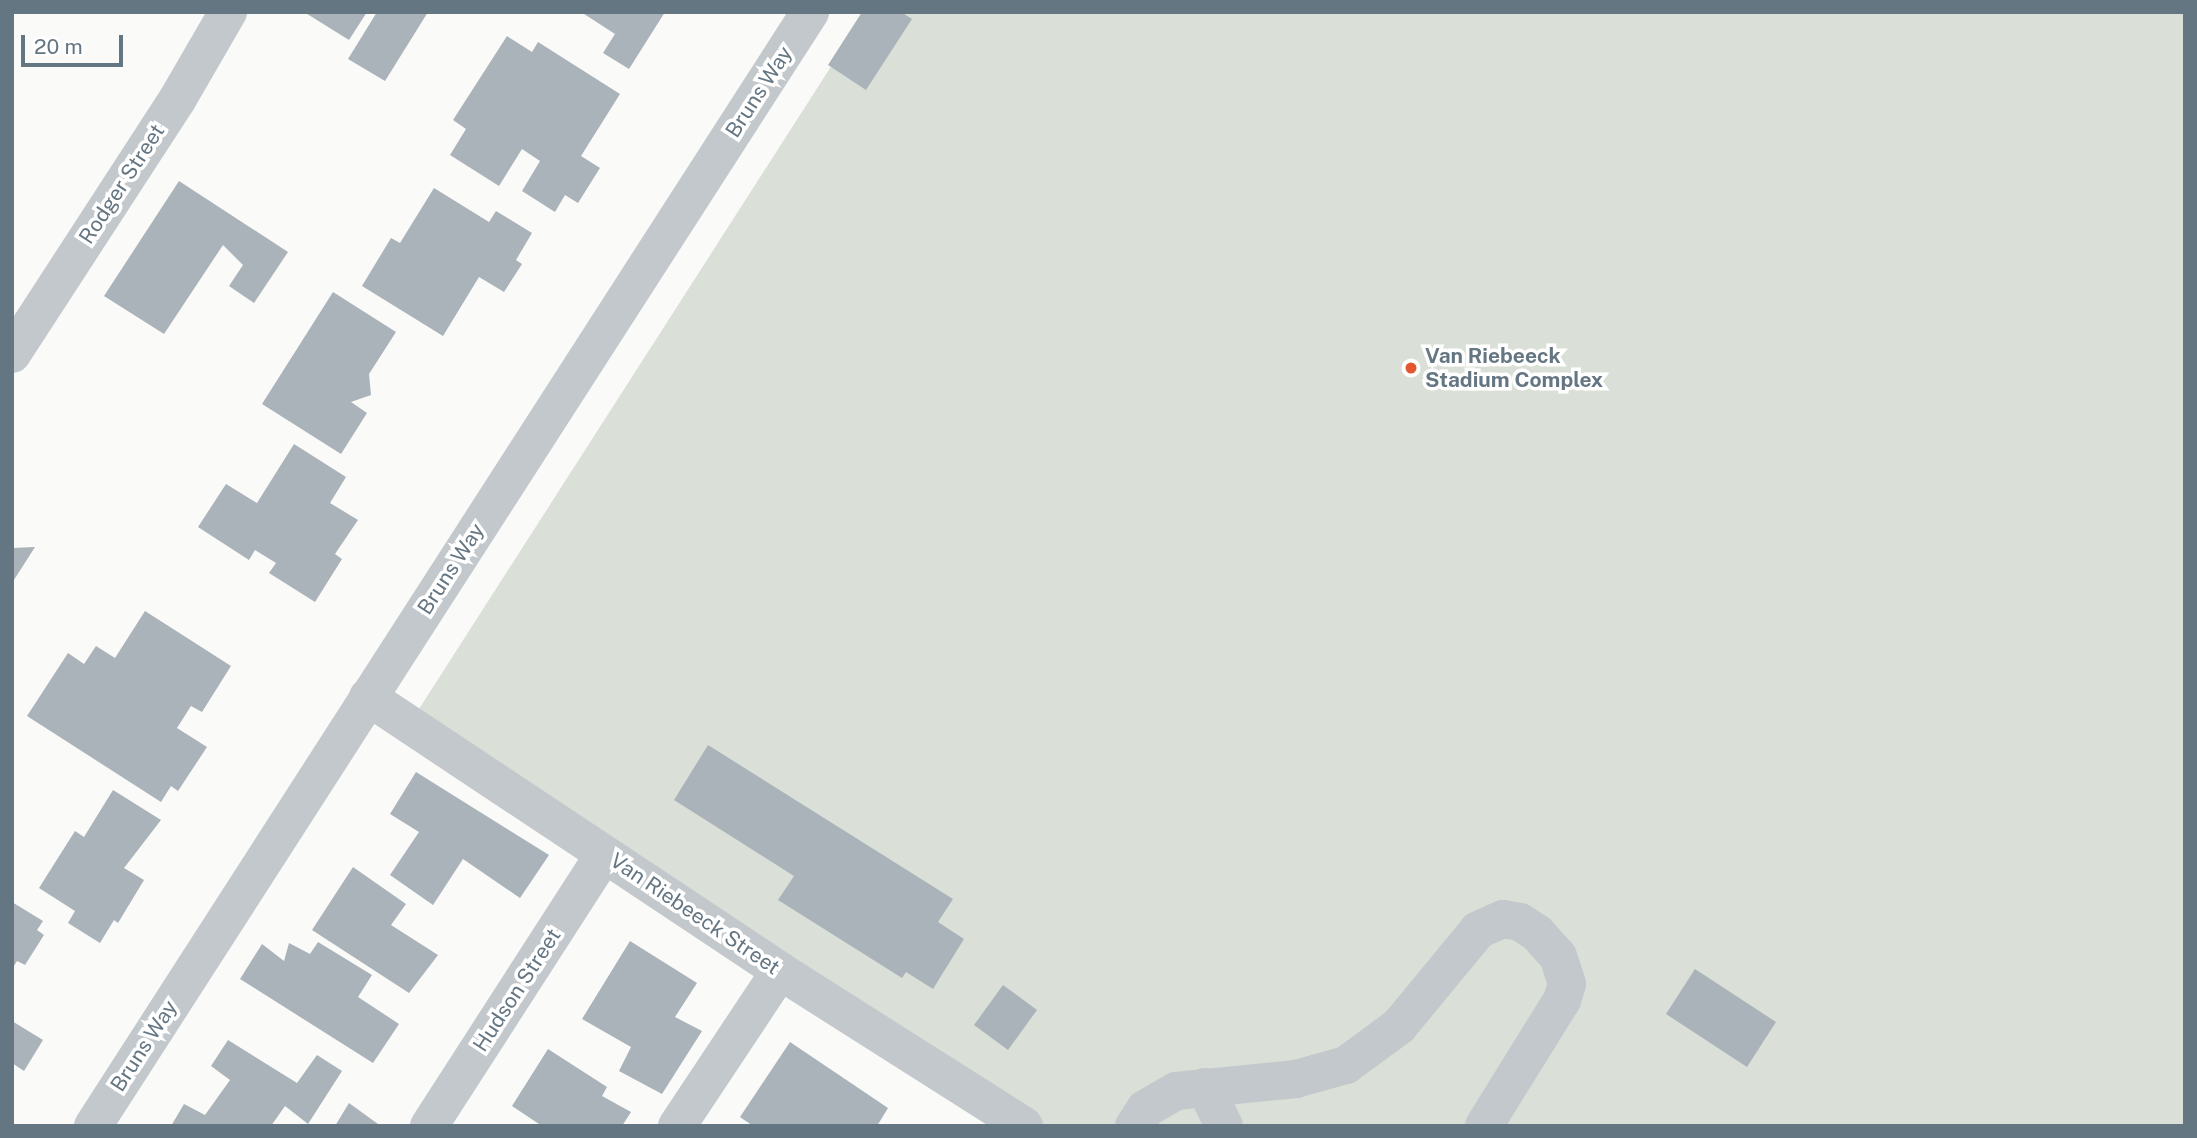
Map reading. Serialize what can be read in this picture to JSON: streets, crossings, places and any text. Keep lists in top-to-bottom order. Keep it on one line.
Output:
{"streets":{"street":["Bruns Way","Rodger Street","Van Riebeeck Street","Hudson Street"]},"crossings":[["Bruns Way","Van Riebeeck Street"],["Van Riebeeck Street","Hudson Street"]],"places":["Van Riebeeck Stadium Complex"],"scale_bar":"20 m"}
